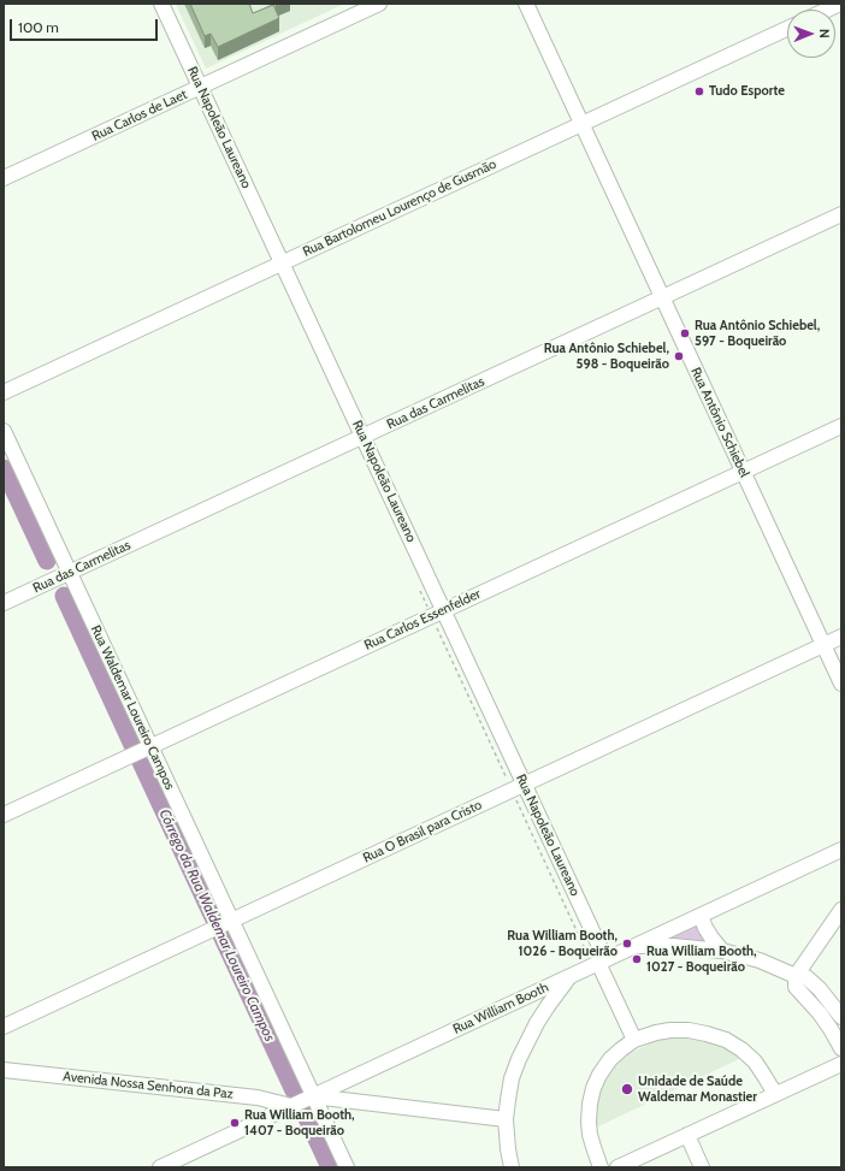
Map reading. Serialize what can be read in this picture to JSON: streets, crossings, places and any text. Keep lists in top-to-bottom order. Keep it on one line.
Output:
{"streets":{"street":["Rua Carlos de Laet","Rua Napoleão Laureano","Rua Bartolomeu Lourenço de Gusmão","Rua das Carmelitas","Rua Antônio Schiebel","Rua Carlos Essenfelder","Rua Waldemar Loureiro Campos","Rua O Brasil para Cristo","Rua William Booth","Avenida Nossa Senhora da Paz"]},"crossings":[["Rua Carlos de Laet","Rua Napoleão Laureano"],["Rua Napoleão Laureano","Rua Bartolomeu Lourenço de Gusmão"],["Rua Napoleão Laureano","Rua das Carmelitas"],["Rua Napoleão Laureano","Rua Carlos Essenfelder"],["Rua Napoleão Laureano","Rua O Brasil para Cristo"],["Rua Napoleão Laureano","Rua William Booth"],["Rua Bartolomeu Lourenço de Gusmão","Rua Antônio Schiebel"],["Rua das Carmelitas","Rua Antônio Schiebel"],["Rua das Carmelitas","Rua Waldemar Loureiro Campos"],["Rua Antônio Schiebel","Rua Carlos Essenfelder"],["Rua Antônio Schiebel","Rua O Brasil para Cristo"],["Rua Carlos Essenfelder","Rua Waldemar Loureiro Campos"],["Rua Waldemar Loureiro Campos","Rua O Brasil para Cristo"],["Rua Waldemar Loureiro Campos","Rua William Booth"],["Rua William Booth","Avenida Nossa Senhora da Paz"]],"water":["Córrego da Rua Waldemar Loureiro Campos"],"places":["Tudo Esporte","Rua Antônio Schiebel, 597 - Boqueirão","Rua Antônio Schiebel, 598 - Boqueirão","Rua William Booth, 1026 - Boqueirão","Rua William Booth, 1027 - Boqueirão","Unidade de Saúde Waldemar Monastier","Rua William Booth, 1407 - Boqueirão"],"scale_bar":"100 m","north":"right"}
